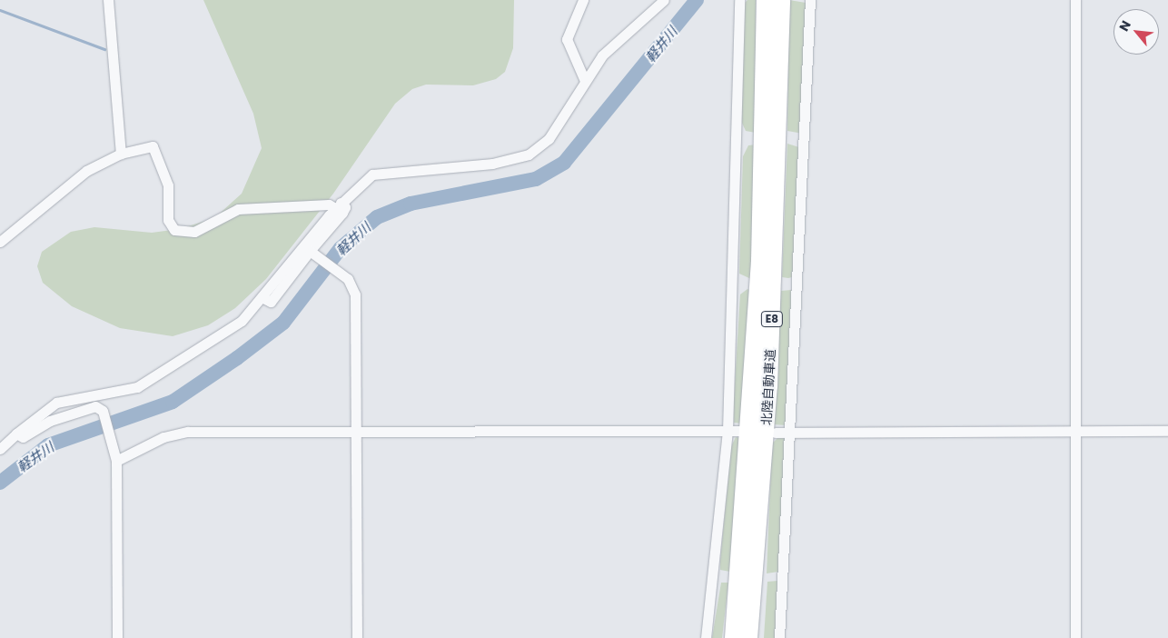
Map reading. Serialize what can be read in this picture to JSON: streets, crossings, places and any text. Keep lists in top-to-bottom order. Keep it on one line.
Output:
{"streets":{"highway":["E8","北陸自動車道"]},"water":["軽井川"],"north":"top left"}
